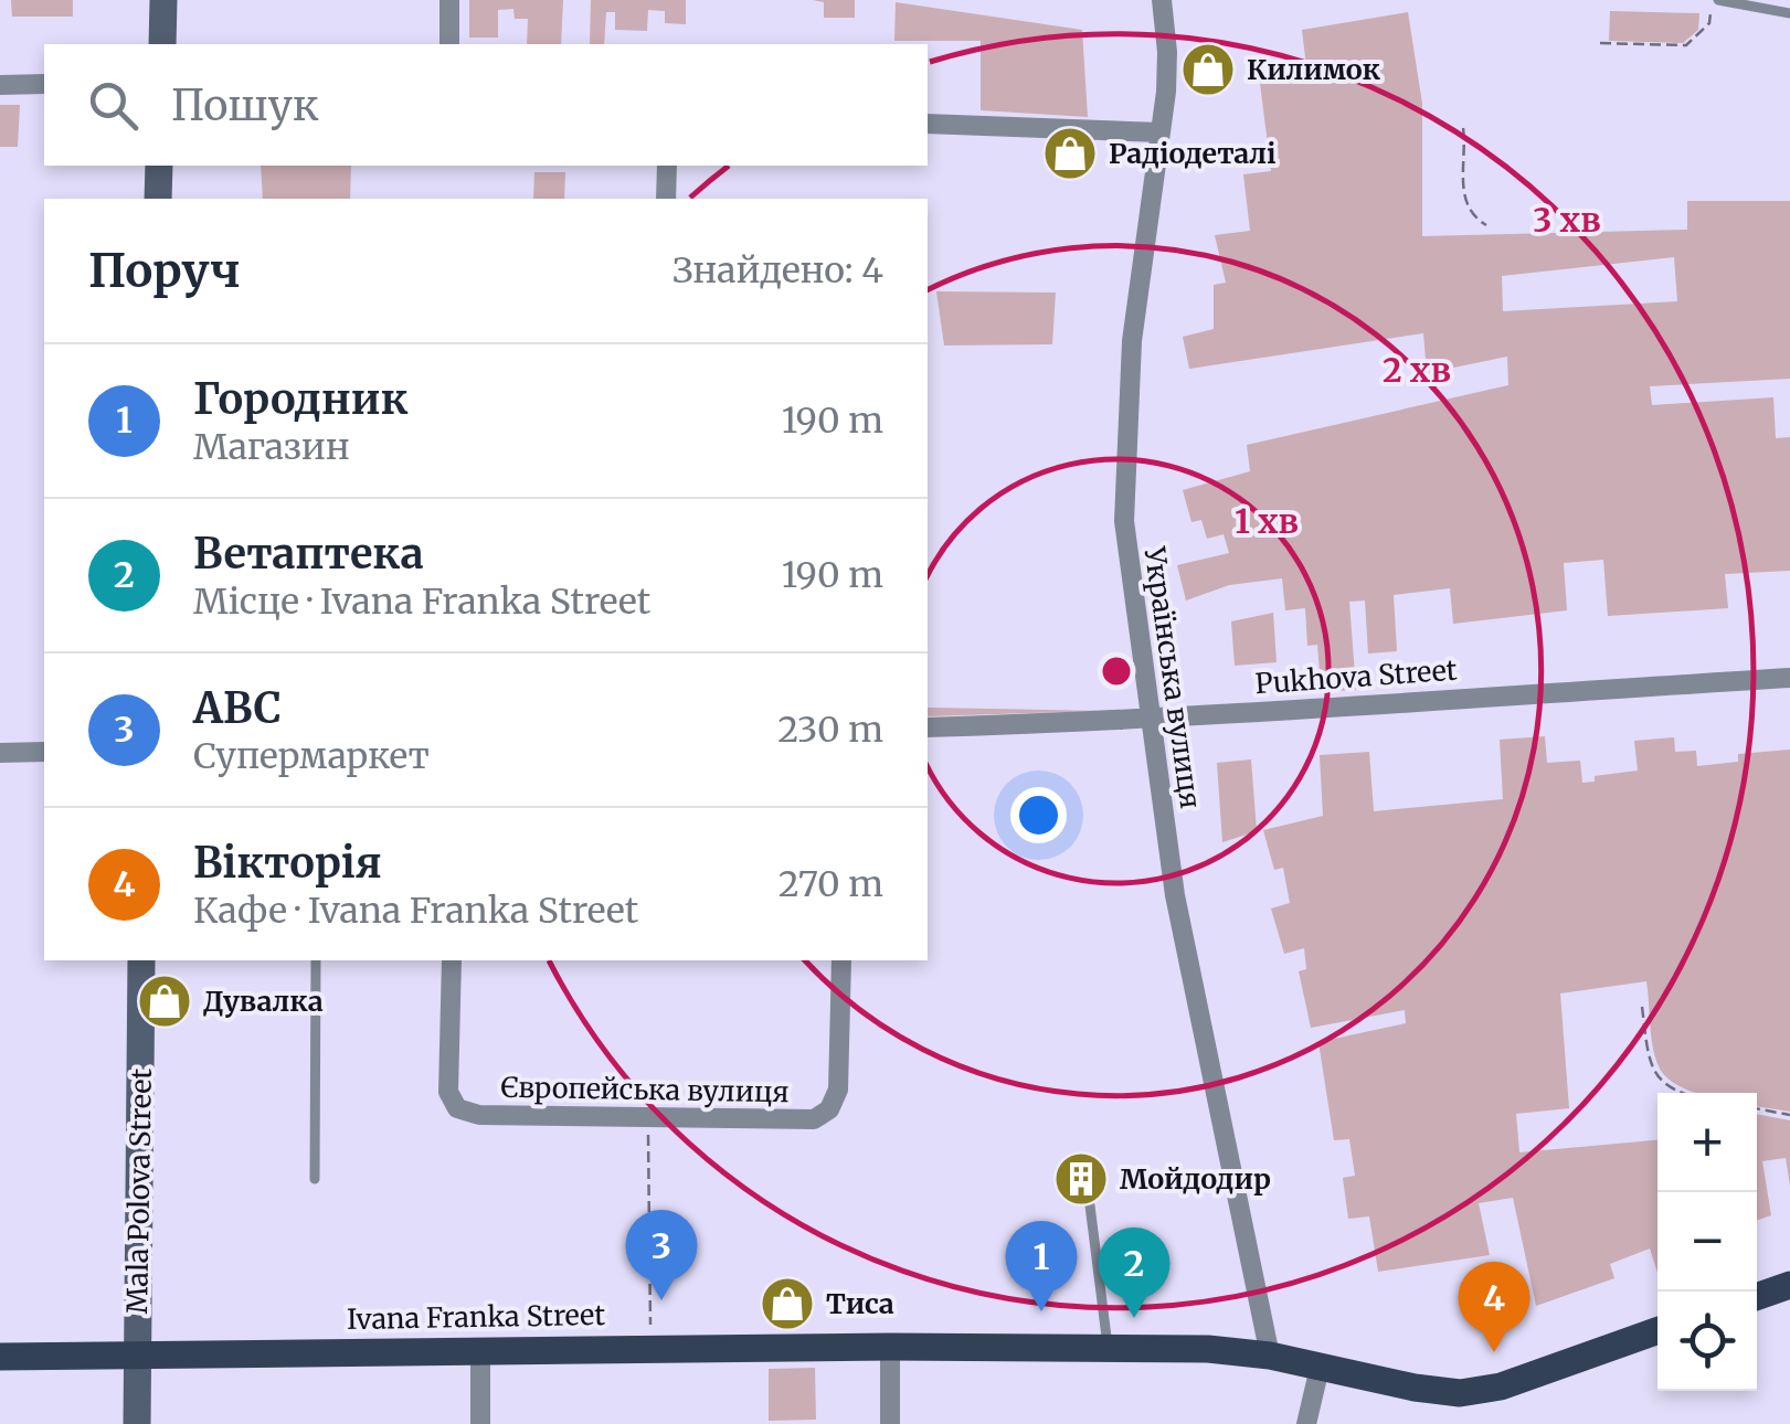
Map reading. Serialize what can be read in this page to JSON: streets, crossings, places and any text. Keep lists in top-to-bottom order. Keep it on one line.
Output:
{"streets":{"main road":["Ivana Franka Street"],"street":["Pukhova Street","Українська вулиця","Європейська вулиця","Mala Polova Street"]},"crossings":[["Pukhova Street","Українська вулиця"],["Українська вулиця","Ivana Franka Street"],["Mala Polova Street","Ivana Franka Street"]],"places":{"shop":["Килимок","Радіодеталі","Дувалка","Тиса"],"building":["Мойдодир"]},"page":{"search":"Пошук","heading":["Поруч","Знайдено: 4"],"list":[{"mark":"1","name":"Городник","note":"Магазин","value":"190 m"},{"mark":"2","name":"Ветаптека","note":"Місце · Ivana Franka Street","value":"190 m"},{"mark":"3","name":"ABC","note":"Супермаркет","value":"230 m"},{"mark":"4","name":"Вікторія","note":"Кафе · Ivana Franka Street","value":"270 m"}],"map_buttons":["+","−"],"pins":["3","1","2","4"]},"rings":["3 хв","2 хв","1 хв"]}
